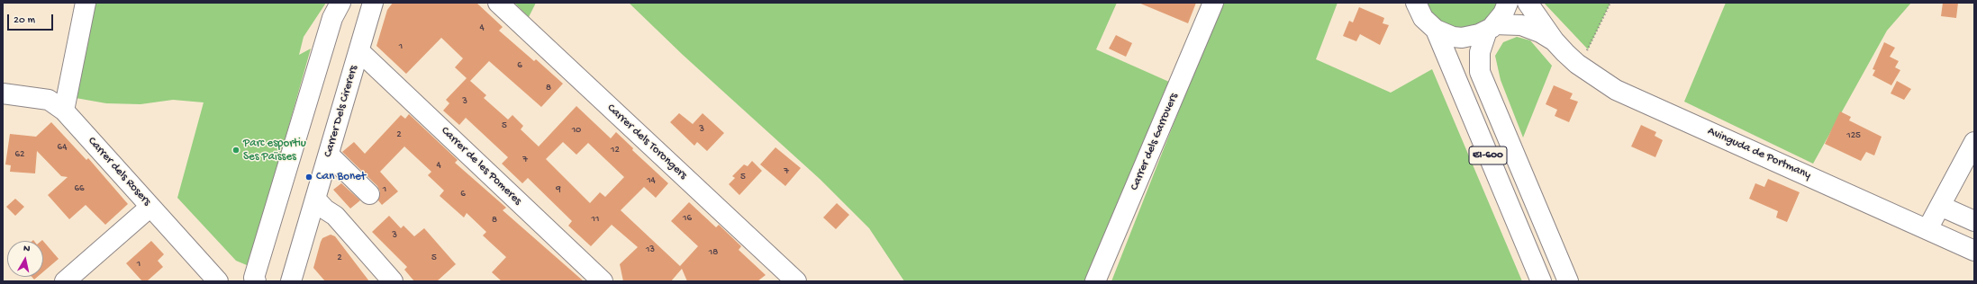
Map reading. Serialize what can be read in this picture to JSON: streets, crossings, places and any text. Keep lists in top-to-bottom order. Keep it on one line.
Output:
{"streets":{"street":["Carrer Dels Cirerers","Carrer dels Torongers","Carrer dels Garrovers","Avinguda de Portmany","EI-600","Carrer de les Pomeres","Carrer dels Rosers"]},"crossings":[["Carrer Dels Cirerers","Carrer de les Pomeres"],["Avinguda de Portmany","EI-600"]],"places":["Parc esportiu Ses Païsses","Can Bonet"],"house_numbers":["4","1","6","8","3","5","3","10","2","125","64","12","62","7","4","7","5","14","66","1","9","6","16","11","8","3","13","18","2","5","1"],"scale_bar":"20 m","north":"top"}
